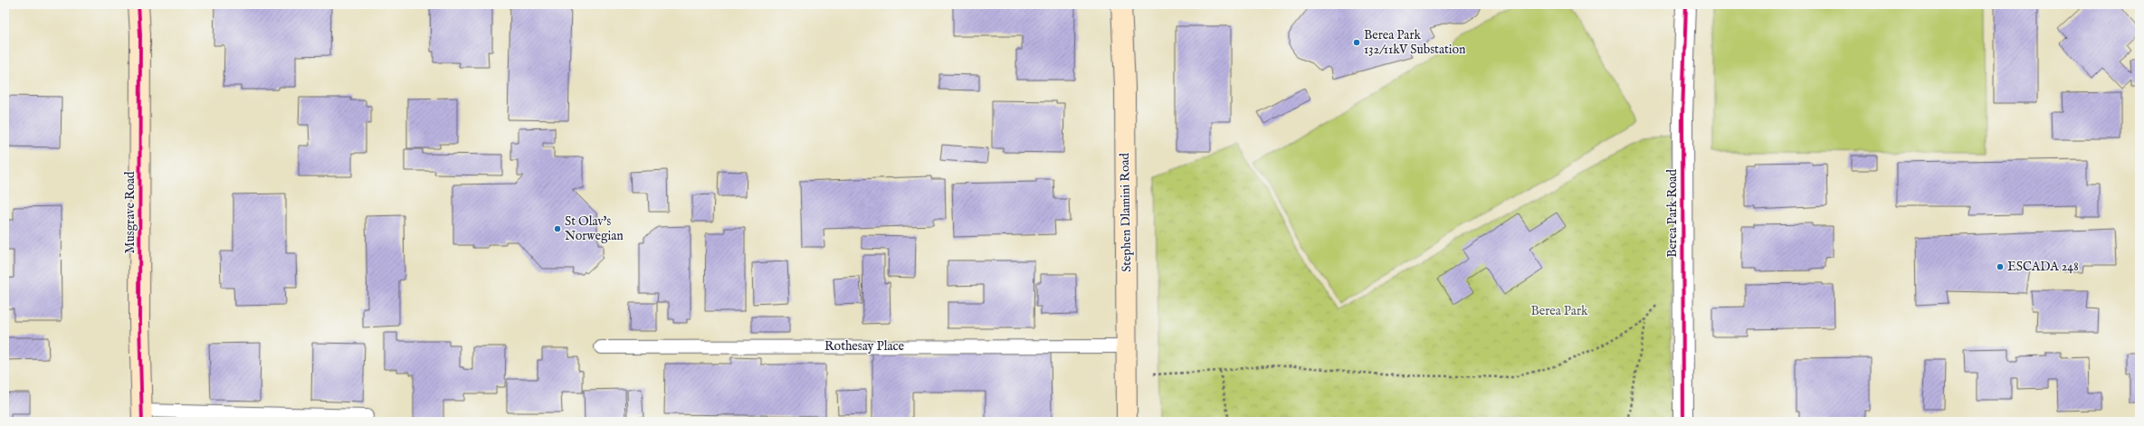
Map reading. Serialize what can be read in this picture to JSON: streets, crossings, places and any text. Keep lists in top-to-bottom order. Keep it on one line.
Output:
{"streets":{"main road":["Musgrave Road","Stephen Dlamini Road"],"street":["Berea Park Road"],"lane":["Rothesay Place"]},"crossings":[["Stephen Dlamini Road","Rothesay Place"]],"parks":["Berea Park"],"places":["Berea Park 132/11kV Substation","St Olav's Norwegian","ESCADA 248"]}
